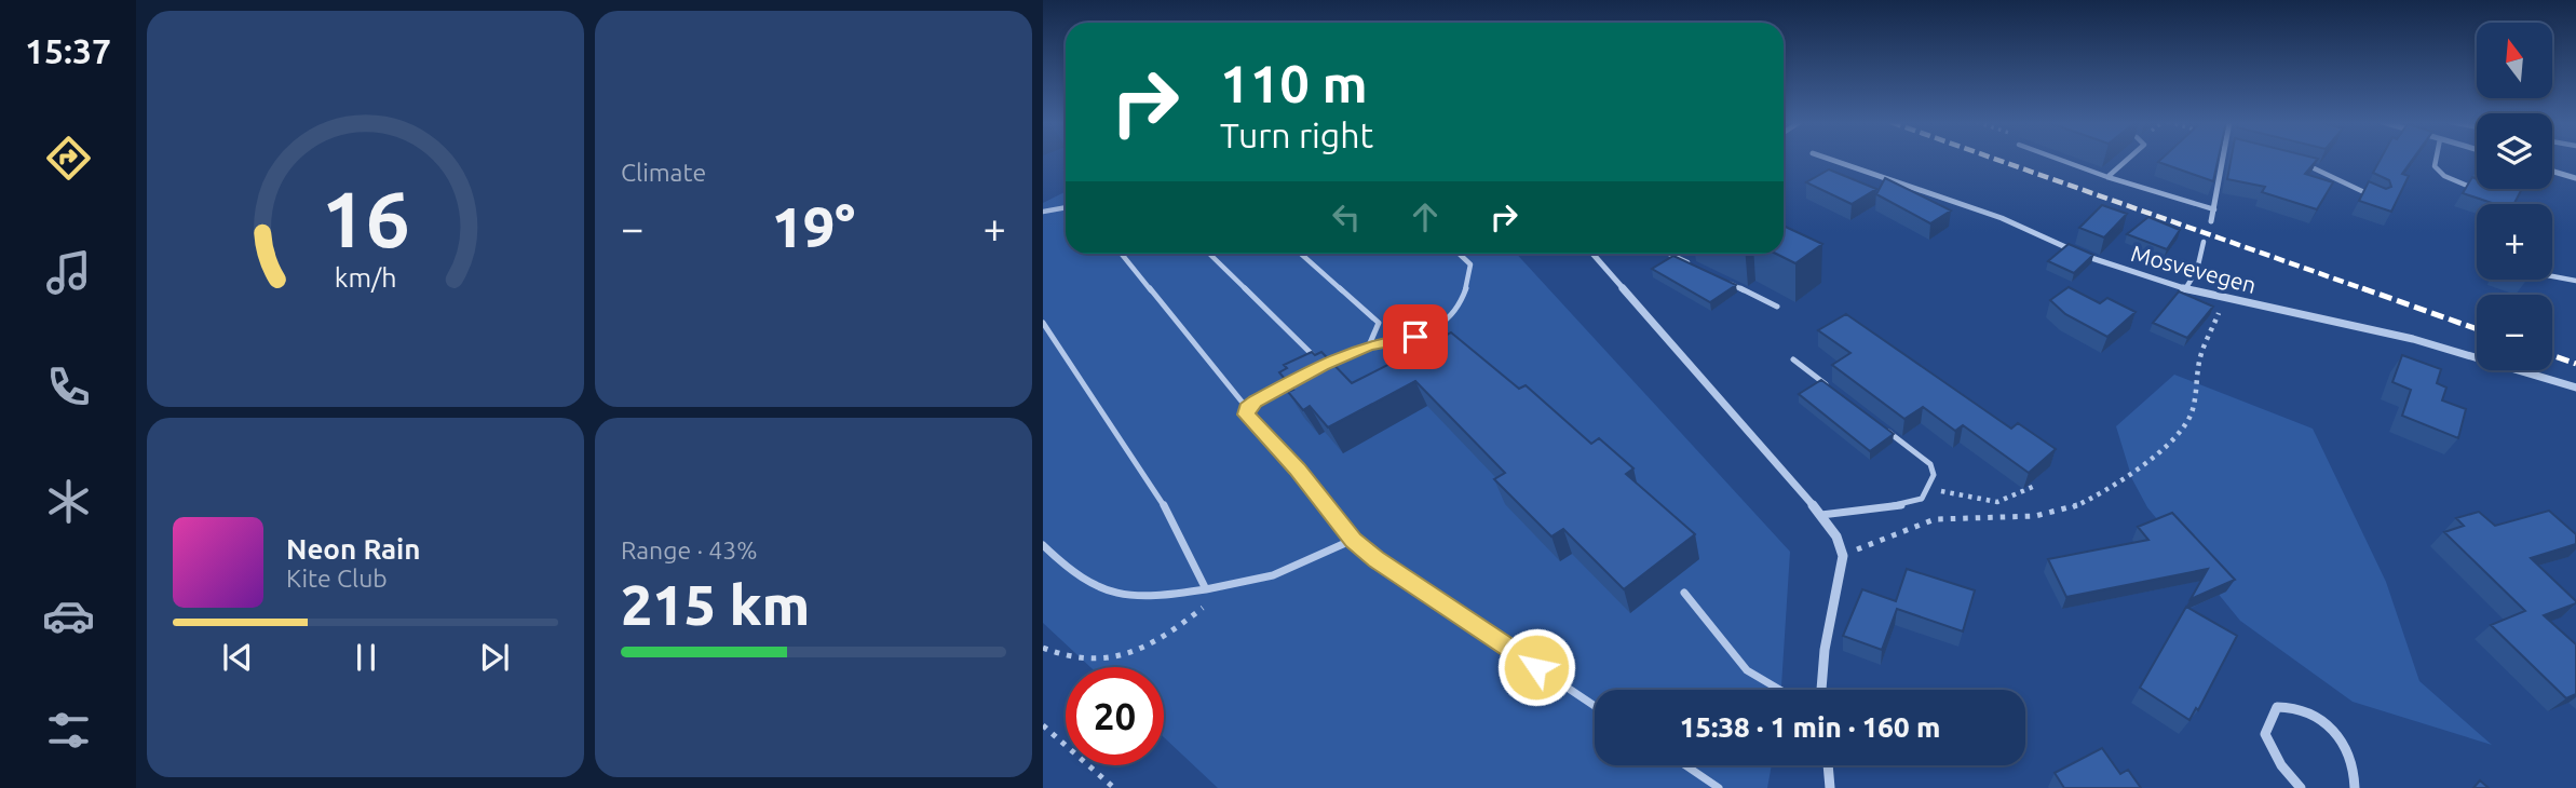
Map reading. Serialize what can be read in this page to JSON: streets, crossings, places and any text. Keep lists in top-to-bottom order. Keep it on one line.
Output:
{"streets":{"street":["Mosvevegen"]},"north":"top","page":{"tabs":"15:37","tile":["Climate",["Range · 43%","215 km"]],"map_buttons":["+","−"],"turn":["110 m","Turn right"],"heat":["−","19°","+"],"song":["Neon Rain","Kite Club"],"limit":"20","trip":"15:38 · 1 min · 160 m","gauge":["16","km/h"]}}
